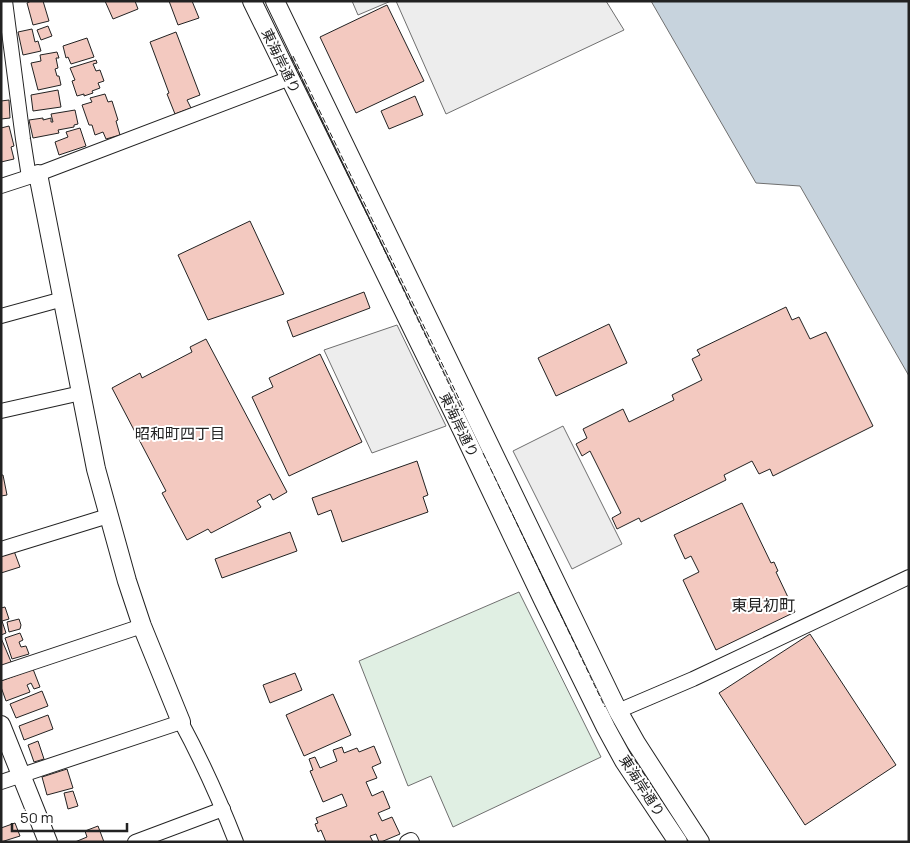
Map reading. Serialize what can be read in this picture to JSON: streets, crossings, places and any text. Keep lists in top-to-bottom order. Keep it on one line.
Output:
{"streets":{"street":["東海岸通り"]},"districts":["昭和町四丁目","東見初町"],"scale_bar":"50 m"}
